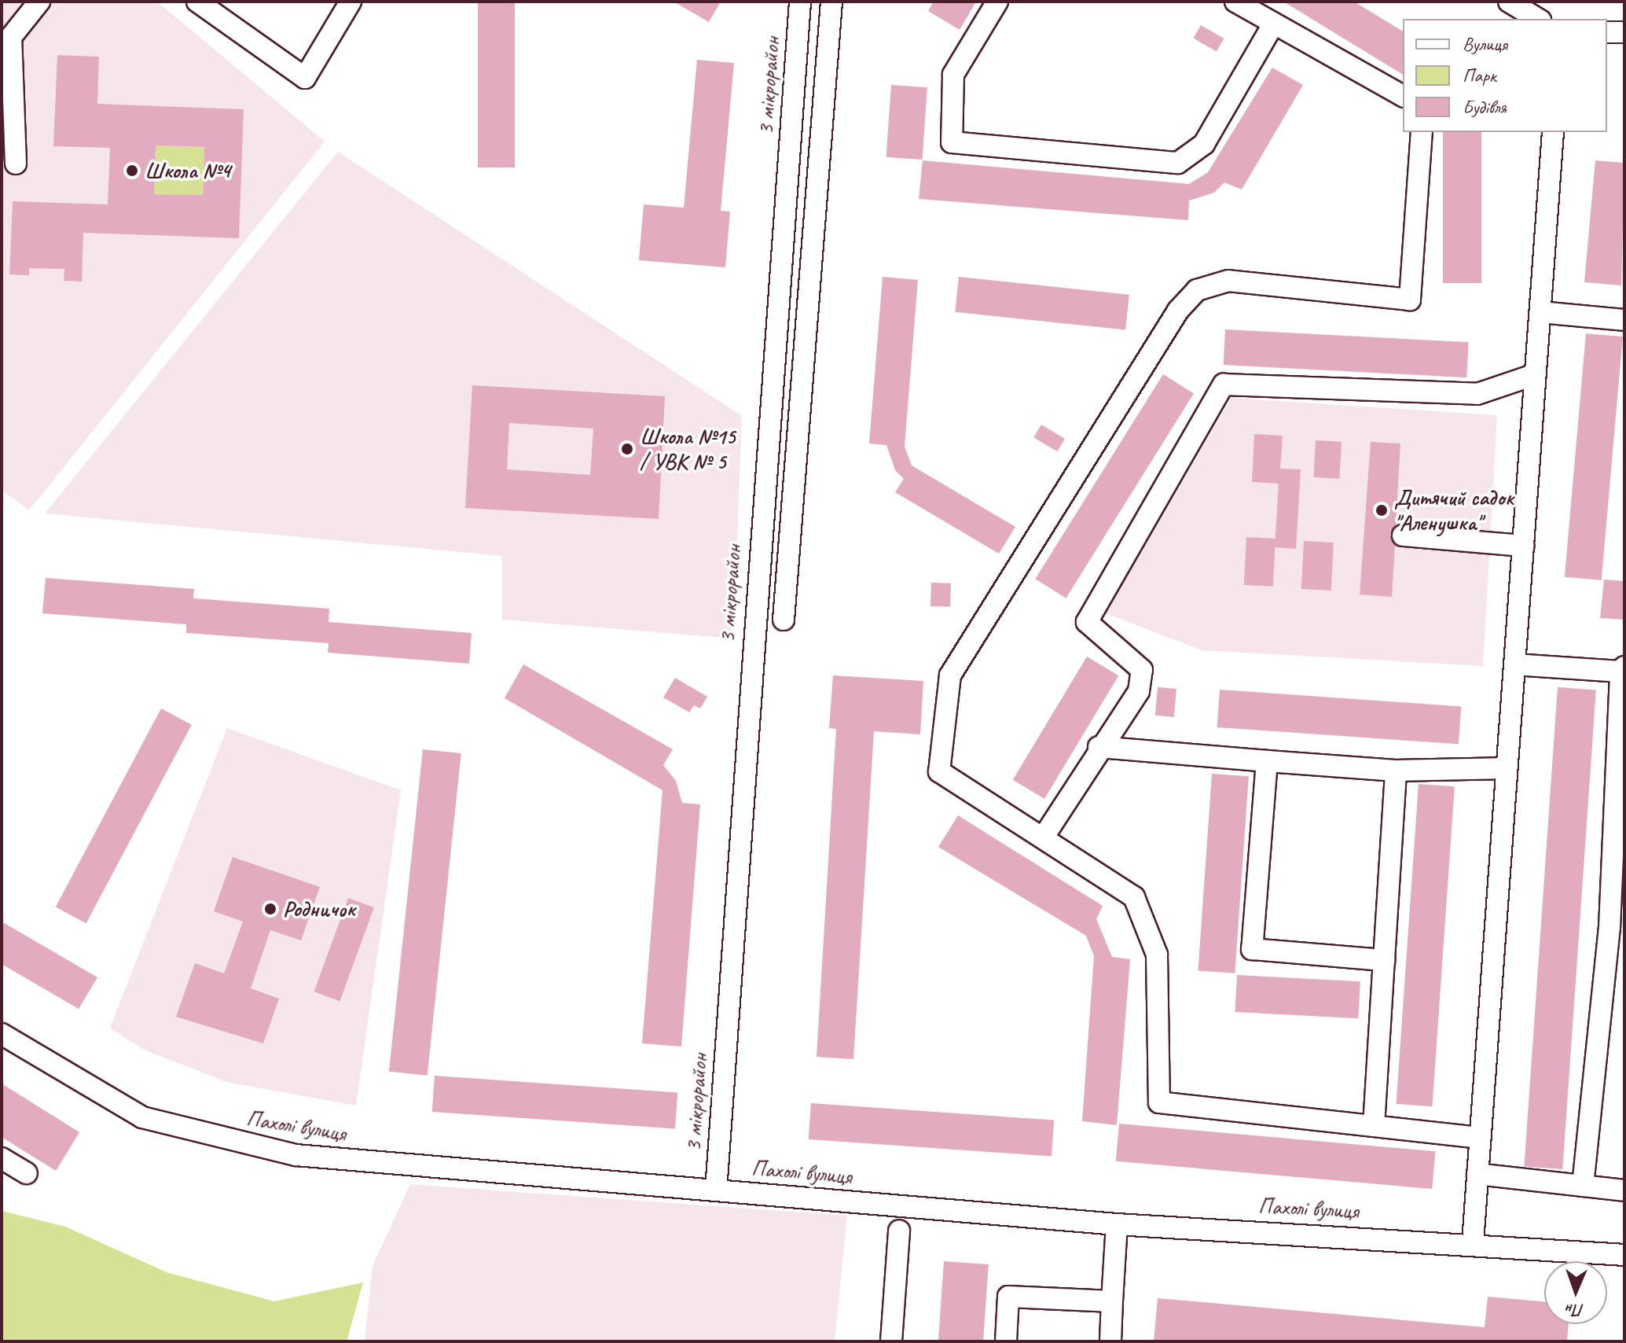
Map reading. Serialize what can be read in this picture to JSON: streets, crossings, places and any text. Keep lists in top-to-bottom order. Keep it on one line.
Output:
{"streets":{"street":["3 мікрорайон","Пахолі вулиця"]},"crossings":[["3 мікрорайон","Пахолі вулиця"]],"places":["Школа №4","Школа №15 / УВК № 5","Дитячий садок \"Аленушка\"","Родничок"],"legend":["Вулиця","Парк","Будівля"],"north":"bottom"}
